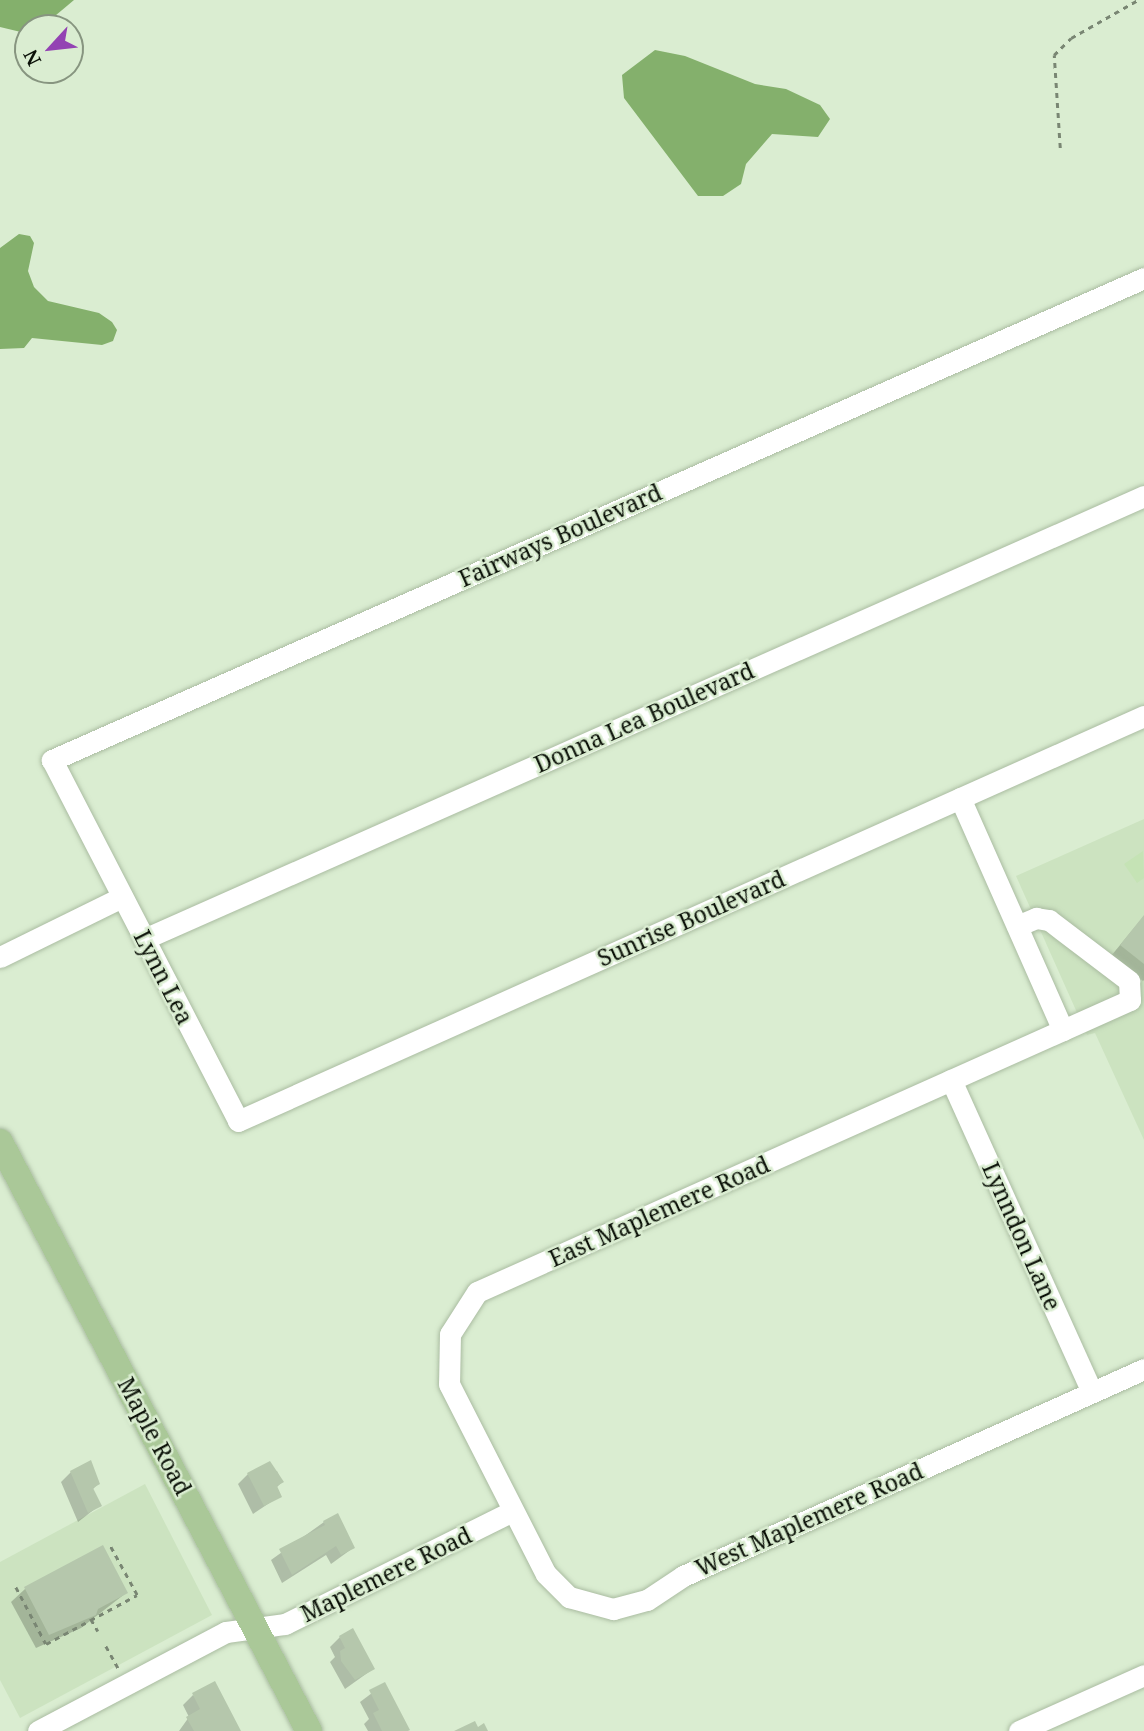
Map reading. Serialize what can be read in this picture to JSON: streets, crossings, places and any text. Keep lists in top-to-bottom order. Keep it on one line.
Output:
{"streets":{"main road":["Maple Road"],"street":["Fairways Boulevard","Donna Lea Boulevard","Sunrise Boulevard","Lynn Lea","East Maplemere Road","Lynndon Lane","West Maplemere Road","Maplemere Road"]},"crossings":[["Fairways Boulevard","Lynn Lea"],["Donna Lea Boulevard","Lynn Lea"],["Sunrise Boulevard","Lynn Lea"],["East Maplemere Road","Lynndon Lane"],["East Maplemere Road","West Maplemere Road"],["East Maplemere Road","Maplemere Road"],["Lynndon Lane","West Maplemere Road"],["Maple Road","Maplemere Road"],["West Maplemere Road","Maplemere Road"]],"north":"bottom left"}
